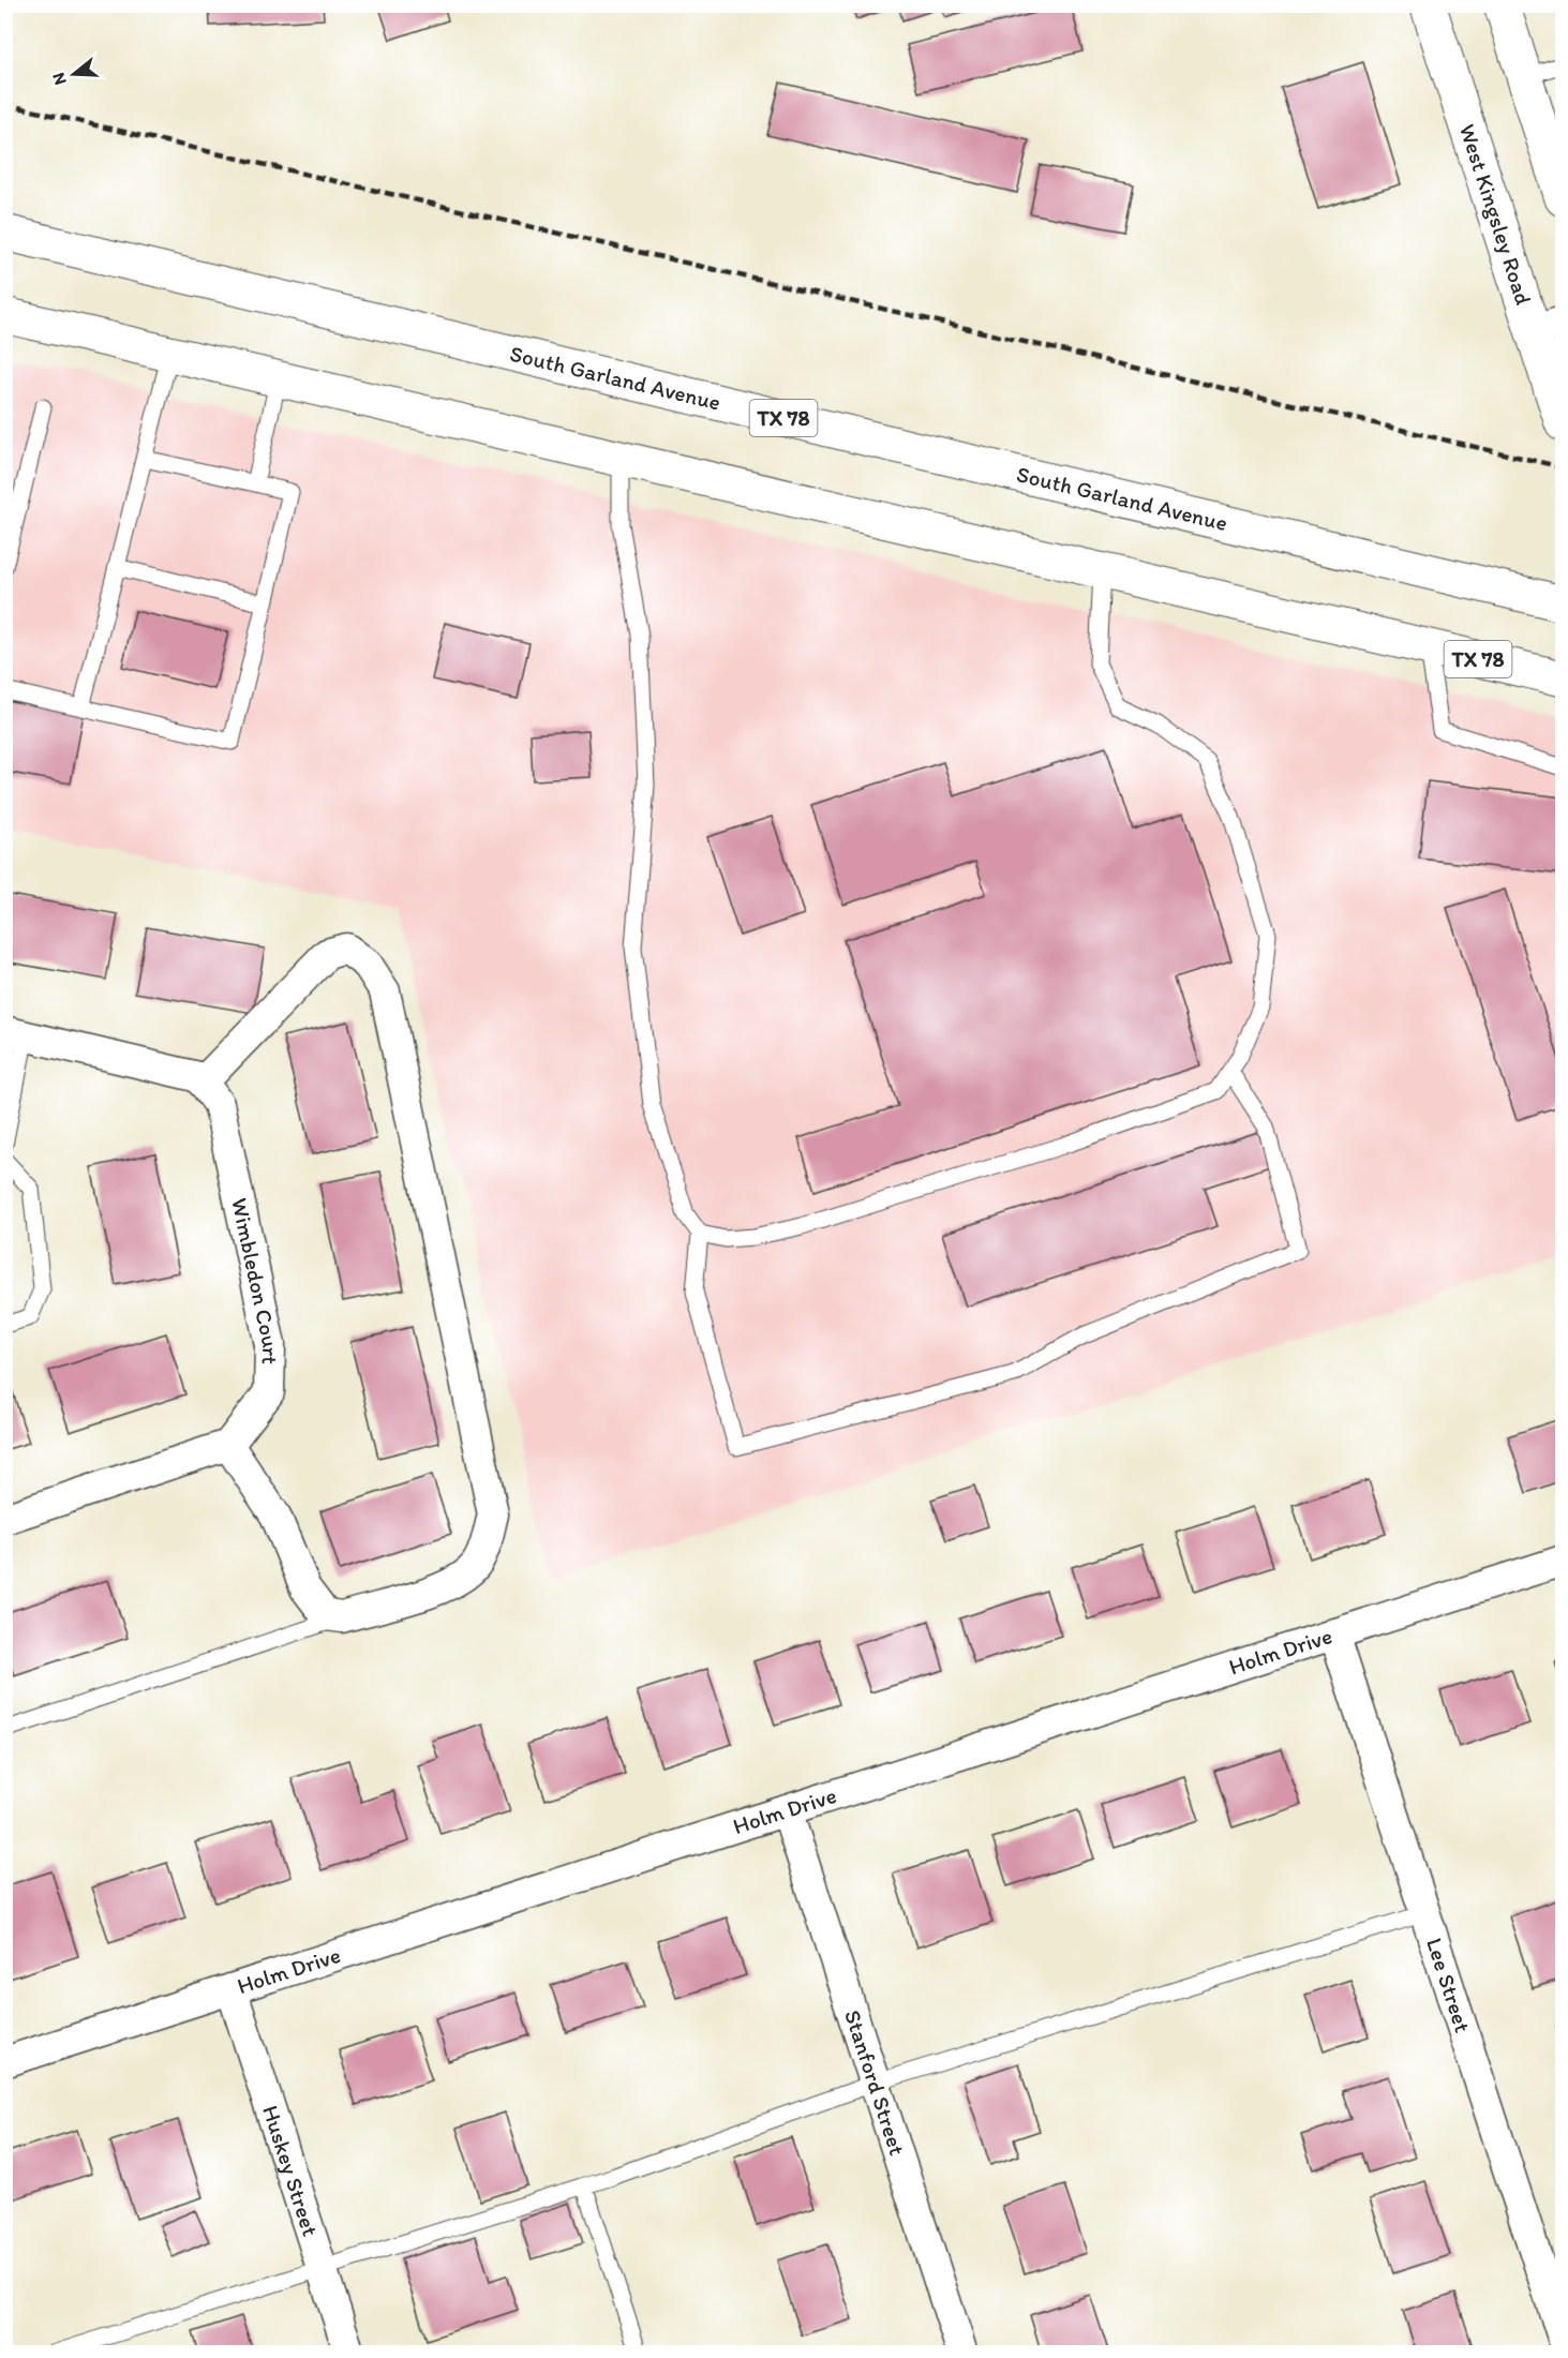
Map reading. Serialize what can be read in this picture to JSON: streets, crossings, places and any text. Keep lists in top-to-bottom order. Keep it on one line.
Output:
{"streets":{"main road":["West Kingsley Road","South Garland Avenue","TX 78"],"street":["Wimbledon Court","Holm Drive","Lee Street","Stanford Street","Huskey Street"]},"crossings":[["Holm Drive","Lee Street"],["Holm Drive","Stanford Street"],["Holm Drive","Huskey Street"]],"north":"left"}
